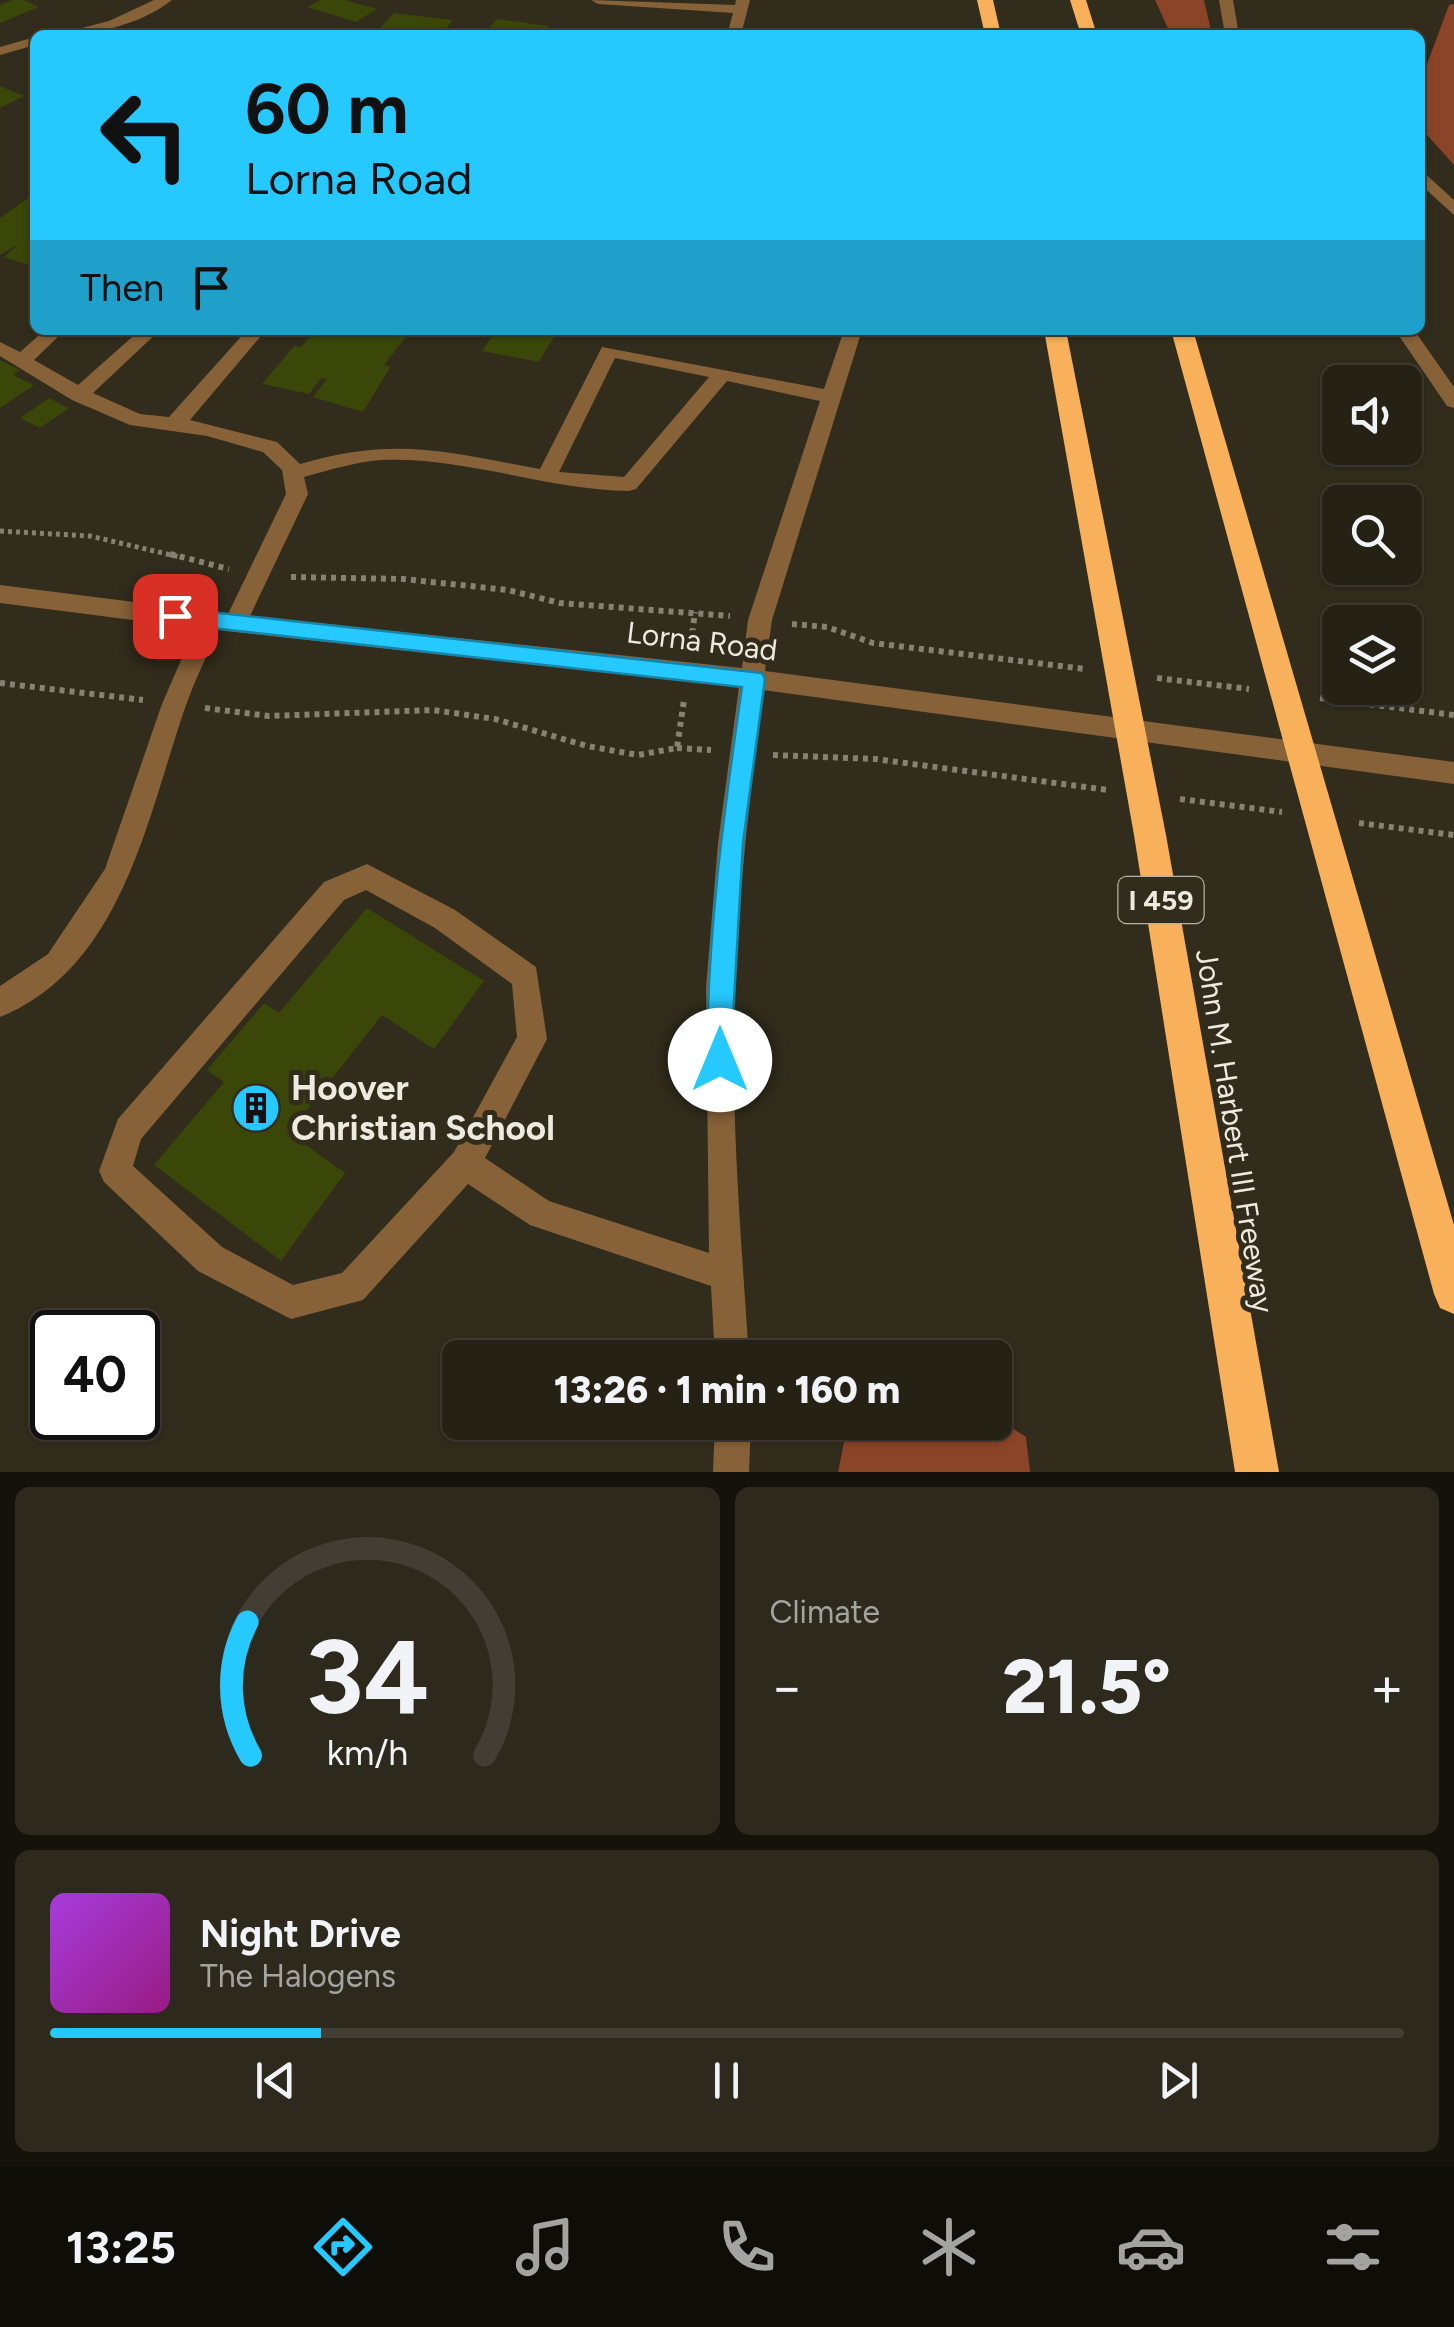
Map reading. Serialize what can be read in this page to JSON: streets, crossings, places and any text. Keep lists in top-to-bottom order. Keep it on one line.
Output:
{"streets":{"highway":["I 459","John M. Harbert III Freeway"],"street":["Lorna Road"]},"places":{"building":["Hoover Christian School"]},"page":{"turn":["60 m","Lorna Road"],"then":"Then","limit":"40","trip":"13:26 · 1 min · 160 m","tile":"Climate","heat":["−","21.5°","+"],"song":["Night Drive","The Halogens"],"tabs":"13:25","gauge":["34","km/h"]}}
